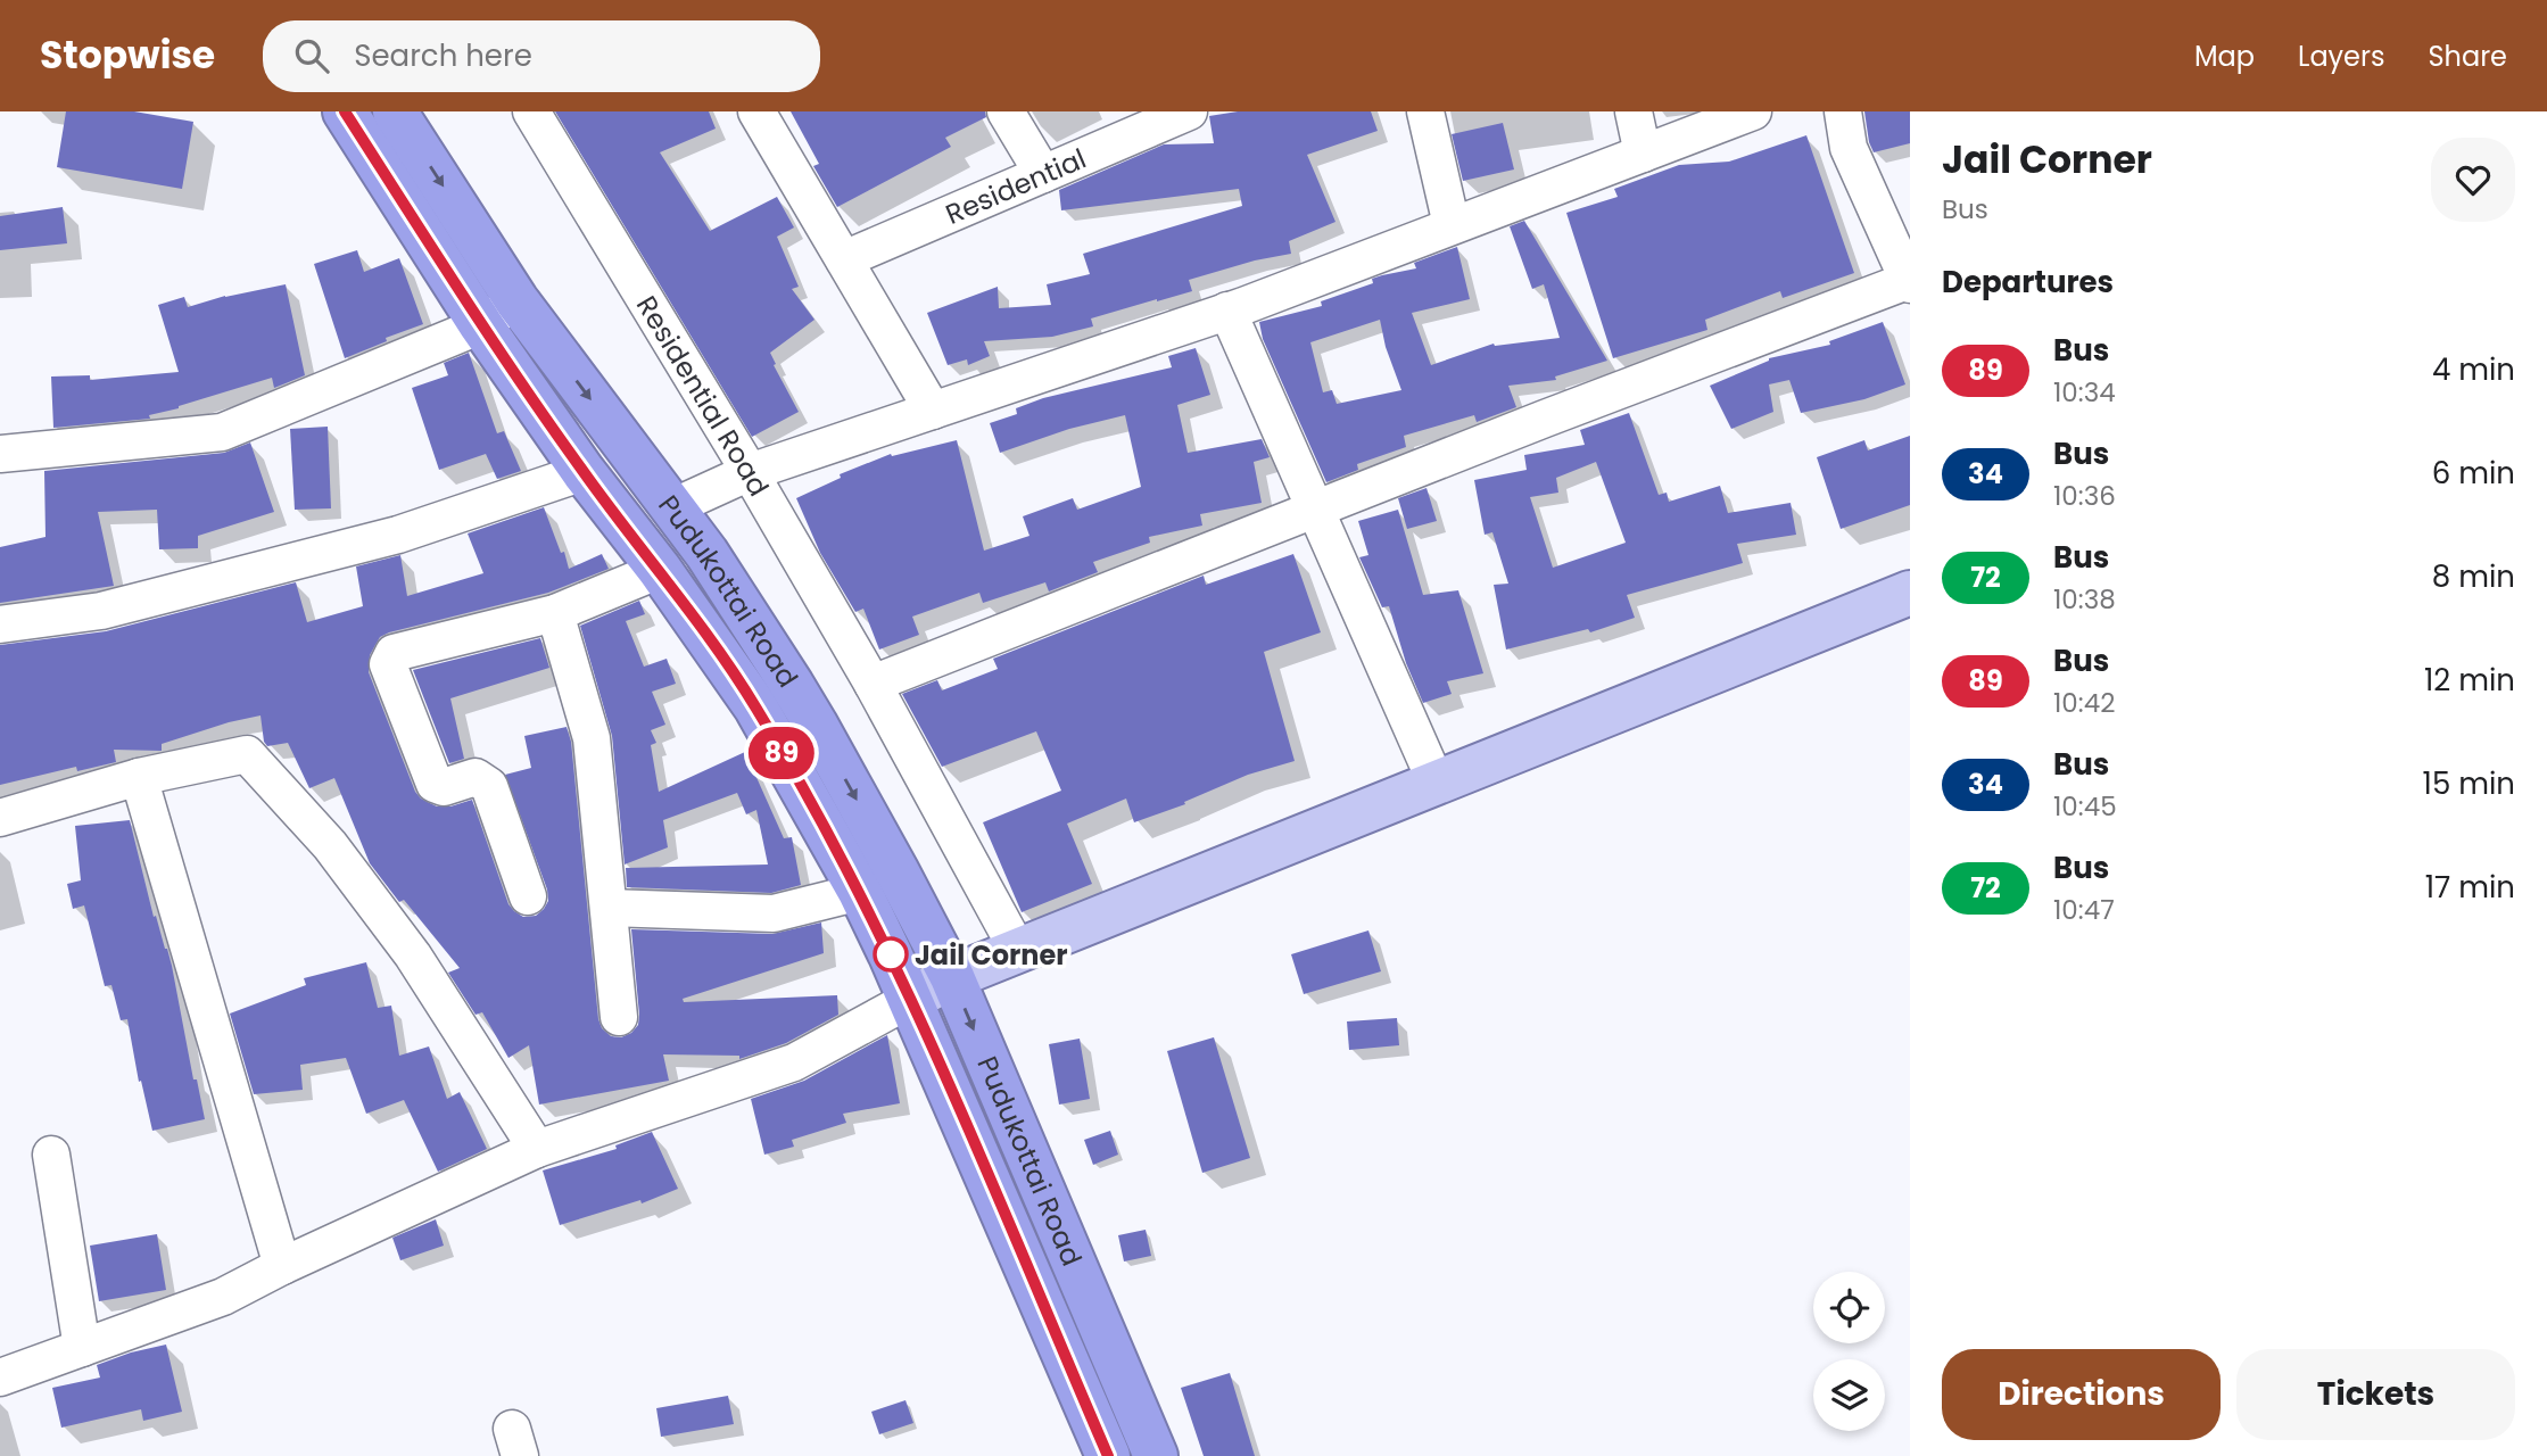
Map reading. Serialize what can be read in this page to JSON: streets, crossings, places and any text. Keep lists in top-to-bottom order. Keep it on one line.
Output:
{"streets":{"highway":["Pudukottai Road"],"street":["Residential","Residential Road"]},"places":["Jail Corner"],"lines":["bus line 89"],"page":{"header":"Stopwise","search":"Search here","nav":["Map","Layers","Share"],"on_map":"89","heading":[["Jail Corner","Bus"],"Departures"],"list":[{"mark":"89","name":"Bus","note":"10:34","value":"4 min"},{"mark":"34","name":"Bus","note":"10:36","value":"6 min"},{"mark":"72","name":"Bus","note":"10:38","value":"8 min"},{"mark":"89","name":"Bus","note":"10:42","value":"12 min"},{"mark":"34","name":"Bus","note":"10:45","value":"15 min"},{"mark":"72","name":"Bus","note":"10:47","value":"17 min"}],"buttons":["Directions","Tickets"]}}
